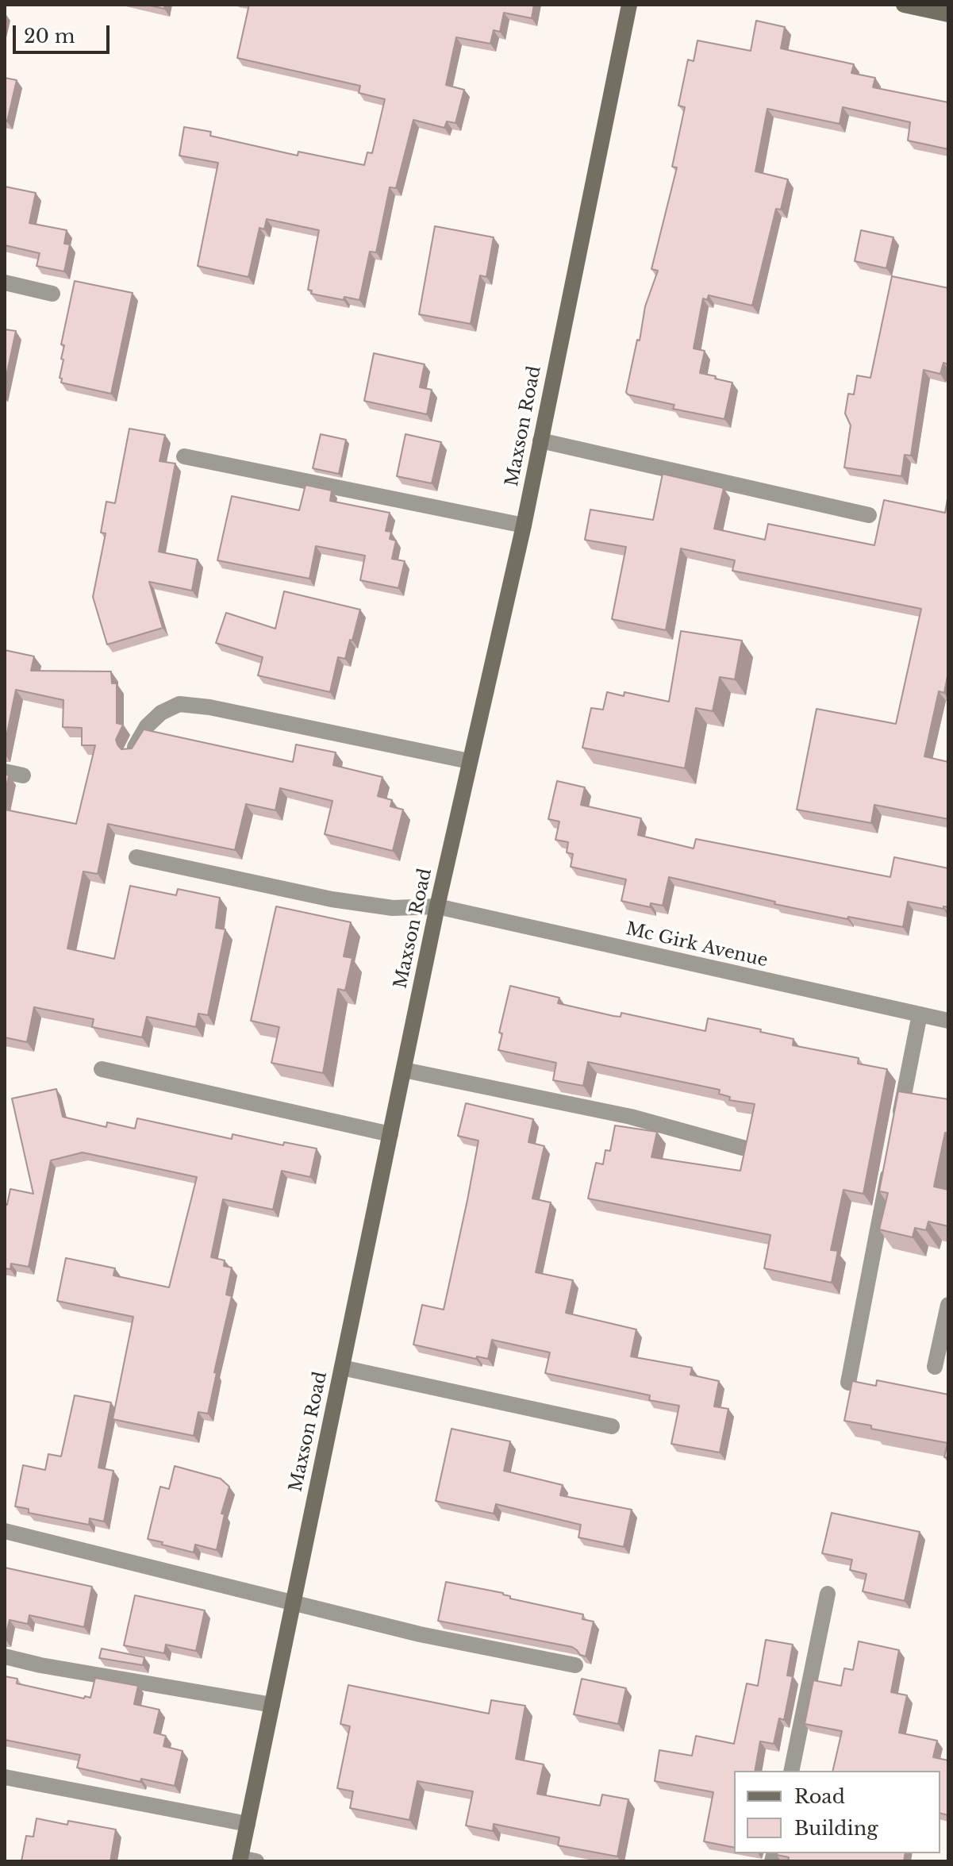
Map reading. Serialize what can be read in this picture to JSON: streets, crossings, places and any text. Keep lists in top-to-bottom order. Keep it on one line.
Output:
{"streets":{"street":["Maxson Road","Mc Girk Avenue"]},"crossings":[["Maxson Road","Mc Girk Avenue"]],"legend":["Road","Building"],"scale_bar":"20 m"}
